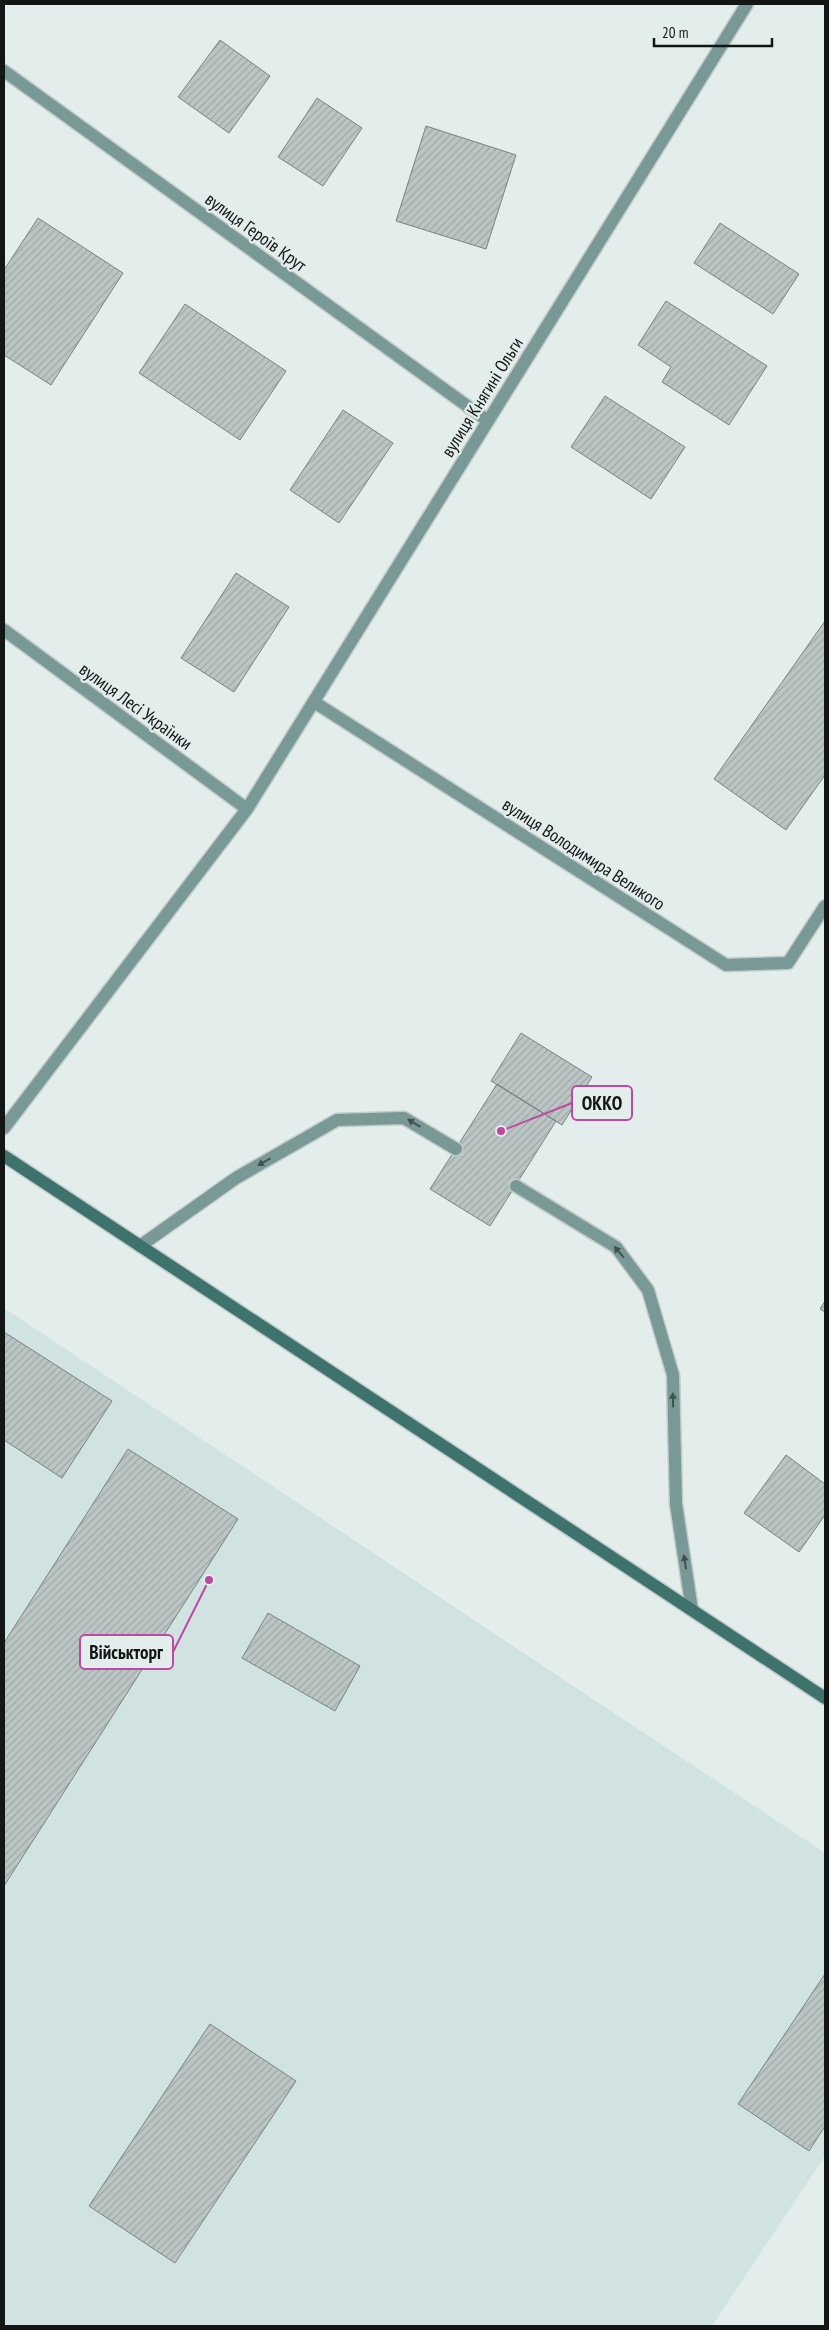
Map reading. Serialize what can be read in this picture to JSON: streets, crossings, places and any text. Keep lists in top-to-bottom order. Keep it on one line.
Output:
{"streets":{"street":["вулиця Героїв Крут","вулиця Княгині Ольги","вулиця Лесі Українки","вулиця Володимира Великого"]},"crossings":[["вулиця Героїв Крут","вулиця Княгині Ольги"],["вулиця Княгині Ольги","вулиця Лесі Українки"],["вулиця Княгині Ольги","вулиця Володимира Великого"]],"places":["ОККО","Військторг"],"scale_bar":"20 m"}
